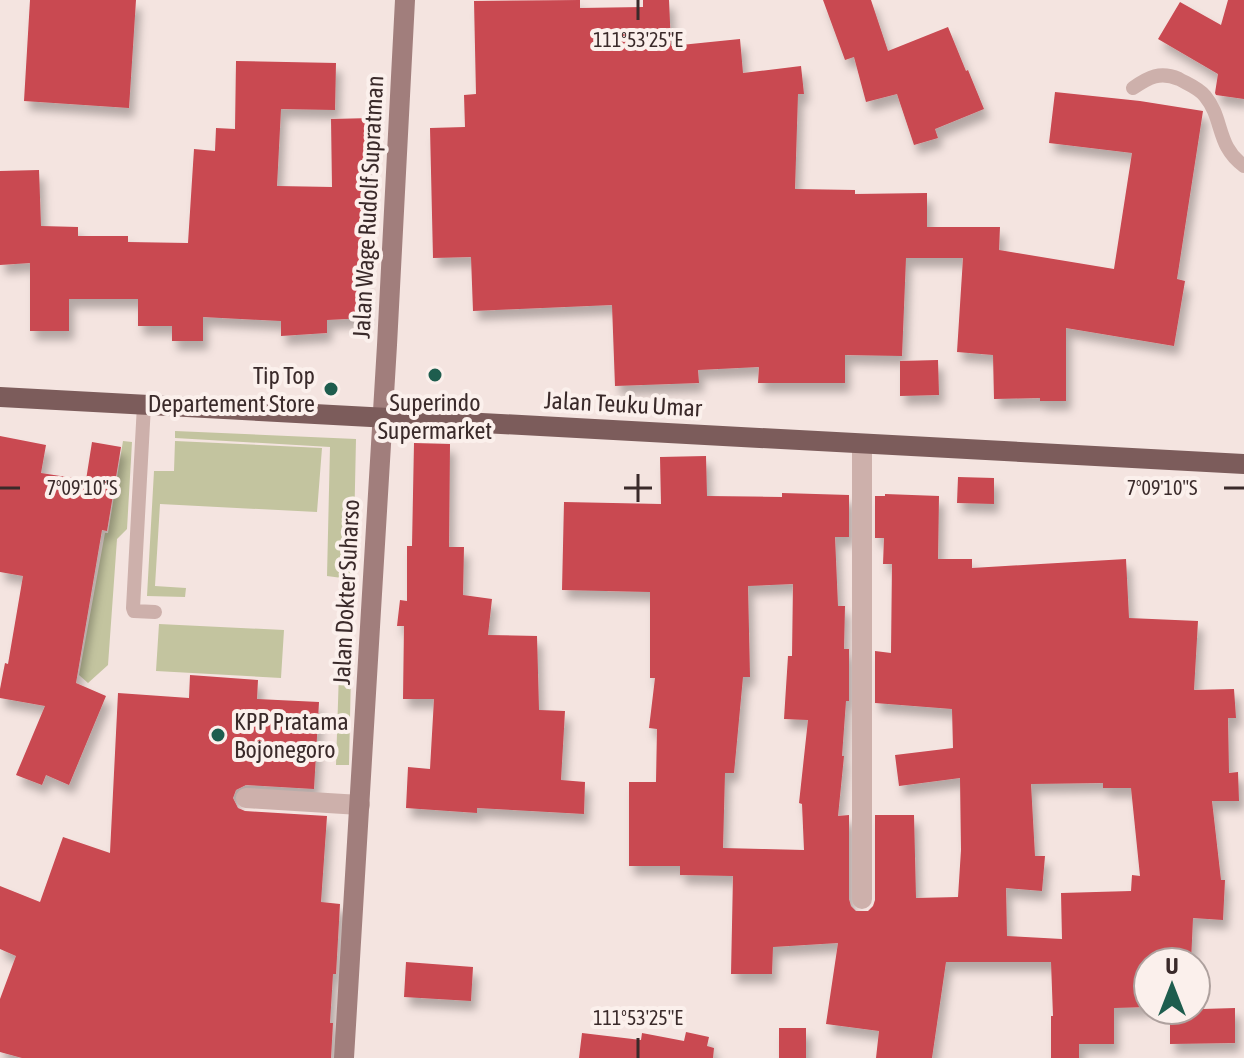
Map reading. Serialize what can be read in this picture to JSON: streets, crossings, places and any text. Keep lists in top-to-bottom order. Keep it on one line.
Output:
{"streets":{"main road":["Jalan Teuku Umar"],"street":["Jalan Wage Rudolf Supratman","Jalan Dokter Suharso"]},"crossings":[["Jalan Wage Rudolf Supratman","Jalan Teuku Umar"],["Jalan Wage Rudolf Supratman","Jalan Dokter Suharso"],["Jalan Teuku Umar","Jalan Dokter Suharso"]],"places":["Superindo Supermarket","Tip Top Departement Store","KPP Pratama Bojonegoro"],"north":"top","coordinates":["111°53'25\"E","7°09'10\"S"]}
